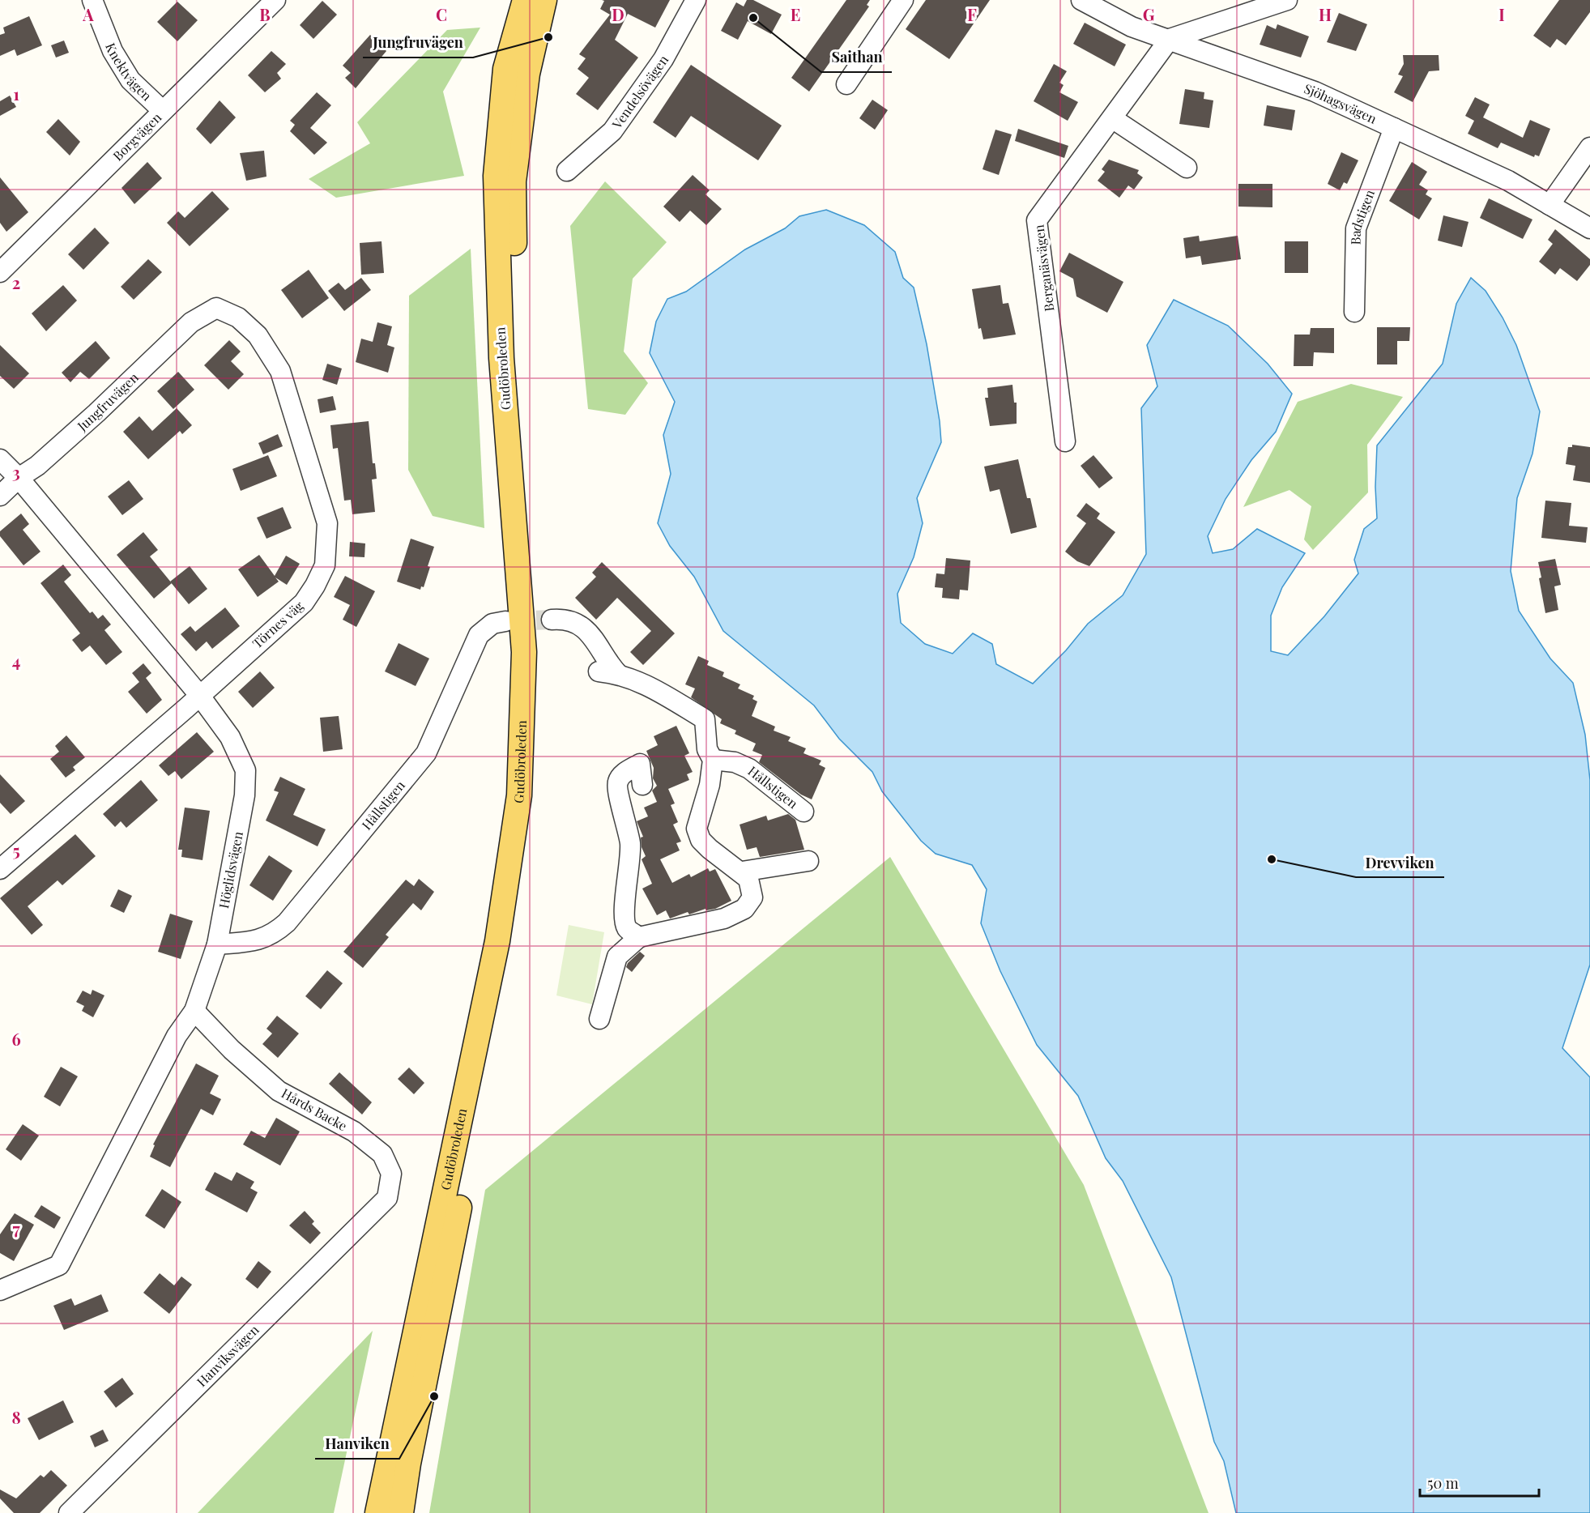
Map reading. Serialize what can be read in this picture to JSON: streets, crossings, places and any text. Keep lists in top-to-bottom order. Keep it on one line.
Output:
{"streets":{"main road":["Gudöbroleden"],"street":["Knektvägen","Vendelsövägen","Sjöhagsvägen","Borgvägen","Badstigen","Berganäsvägen","Jungfruvägen","Törnes väg","Hållstigen","Höglidsvägen","Hårds Backe","Hanviksvägen"]},"crossings":[["Knektvägen","Borgvägen"],["Sjöhagsvägen","Badstigen"],["Sjöhagsvägen","Berganäsvägen"],["Jungfruvägen","Törnes väg"],["Jungfruvägen","Höglidsvägen"],["Törnes väg","Höglidsvägen"],["Hållstigen","Höglidsvägen"],["Höglidsvägen","Hårds Backe"],["Hårds Backe","Hanviksvägen"]],"places":["Saithan","Jungfruvägen","Drevviken","Hanviken"],"scale_bar":"50 m","grid":{"columns":["A","B","C","D","E","F","G","H","I"],"rows":["1","2","3","4","5","6","7","8"]}}
